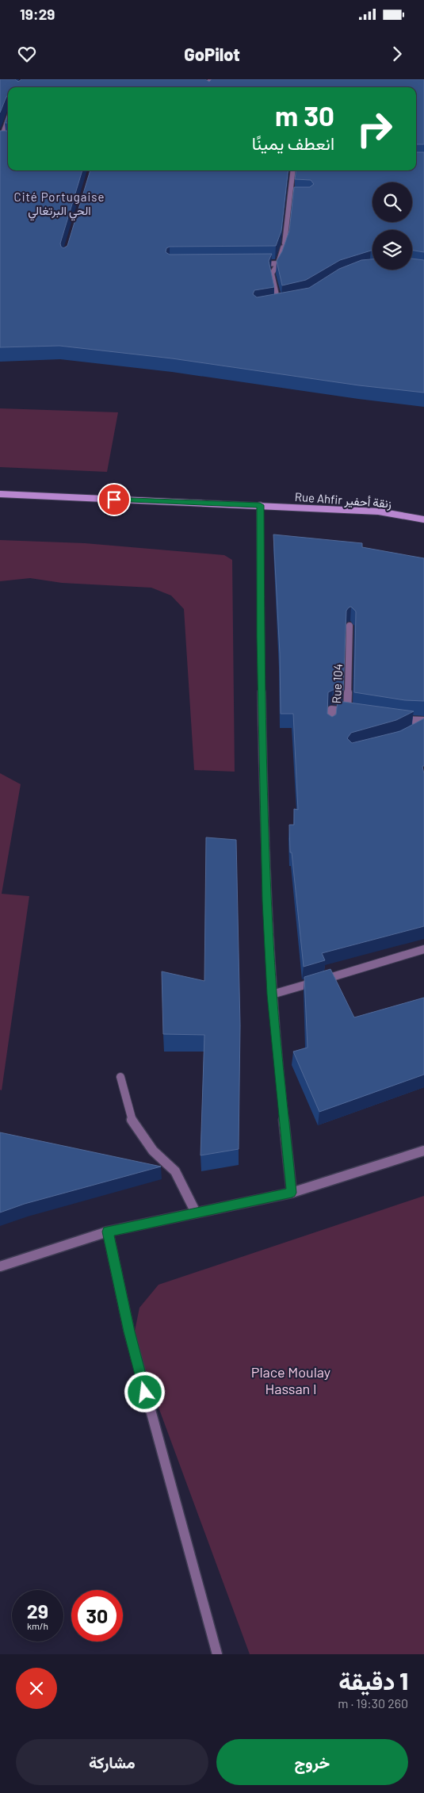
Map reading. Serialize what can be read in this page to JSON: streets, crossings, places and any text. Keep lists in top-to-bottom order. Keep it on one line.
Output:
{"streets":{"street":["Rue Ahfir زنقة أحفير","Rue 104"]},"districts":["Cité Portugaise الحي البرتغالي"],"parks":["Place Moulay Hassan I"],"page":{"status":"19:29","header":"GoPilot","turn":["30 m","انعطف يمينًا"],"speed":"29 km/h","limit":"30","heading":["1 دقيقة","260 m · 19:30"],"buttons":["خروج","مشاركة"]}}
